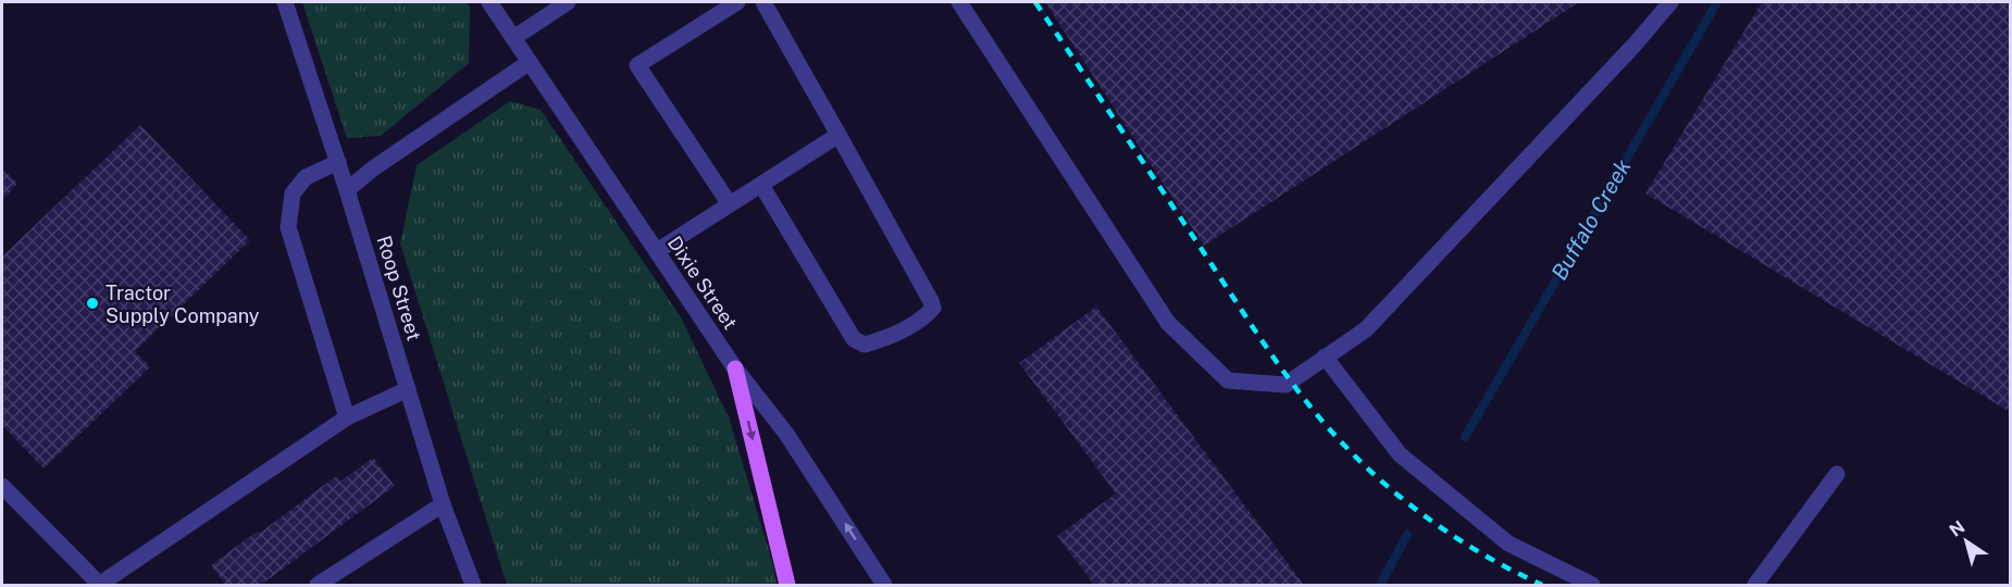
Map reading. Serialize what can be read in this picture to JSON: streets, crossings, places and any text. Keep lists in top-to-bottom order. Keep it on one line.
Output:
{"streets":{"street":["Dixie Street","Roop Street"]},"one_way":["Dixie Street"],"water":["Buffalo Creek"],"places":["Tractor Supply Company"],"north":"top left"}
